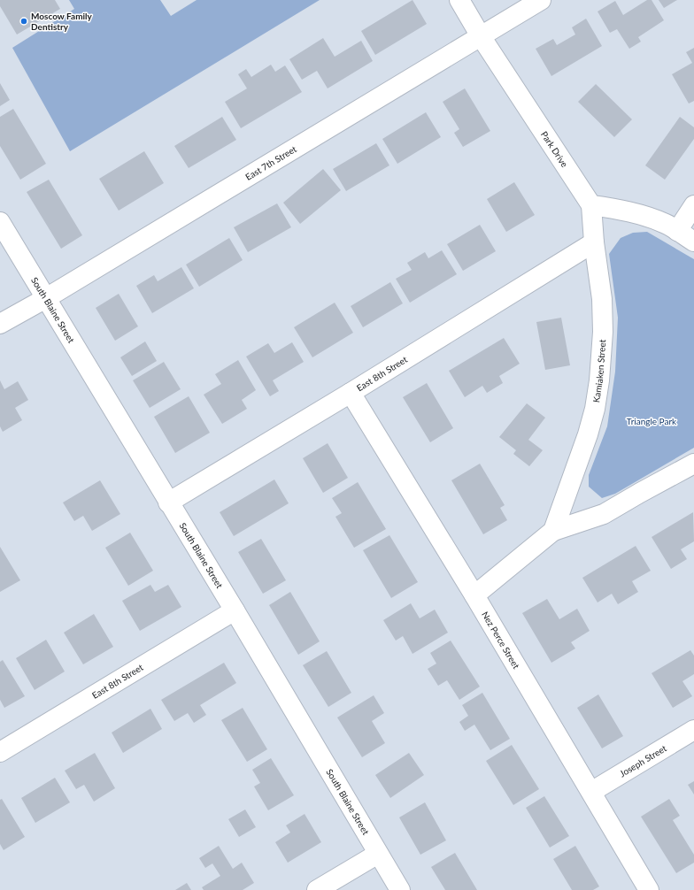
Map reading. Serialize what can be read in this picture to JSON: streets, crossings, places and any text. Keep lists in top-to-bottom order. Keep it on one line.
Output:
{"streets":{"street":["Park Drive","East 7th Street","South Blaine Street","Kamiaken Street","East 8th Street","Nez Perce Street","Joseph Street"]},"crossings":[["Park Drive","East 7th Street"],["Park Drive","Kamiaken Street"],["East 7th Street","South Blaine Street"],["South Blaine Street","East 8th Street"],["Kamiaken Street","East 8th Street"],["East 8th Street","Nez Perce Street"],["Nez Perce Street","Joseph Street"]],"parks":["Triangle Park"],"places":["Moscow Family Dentistry"]}
